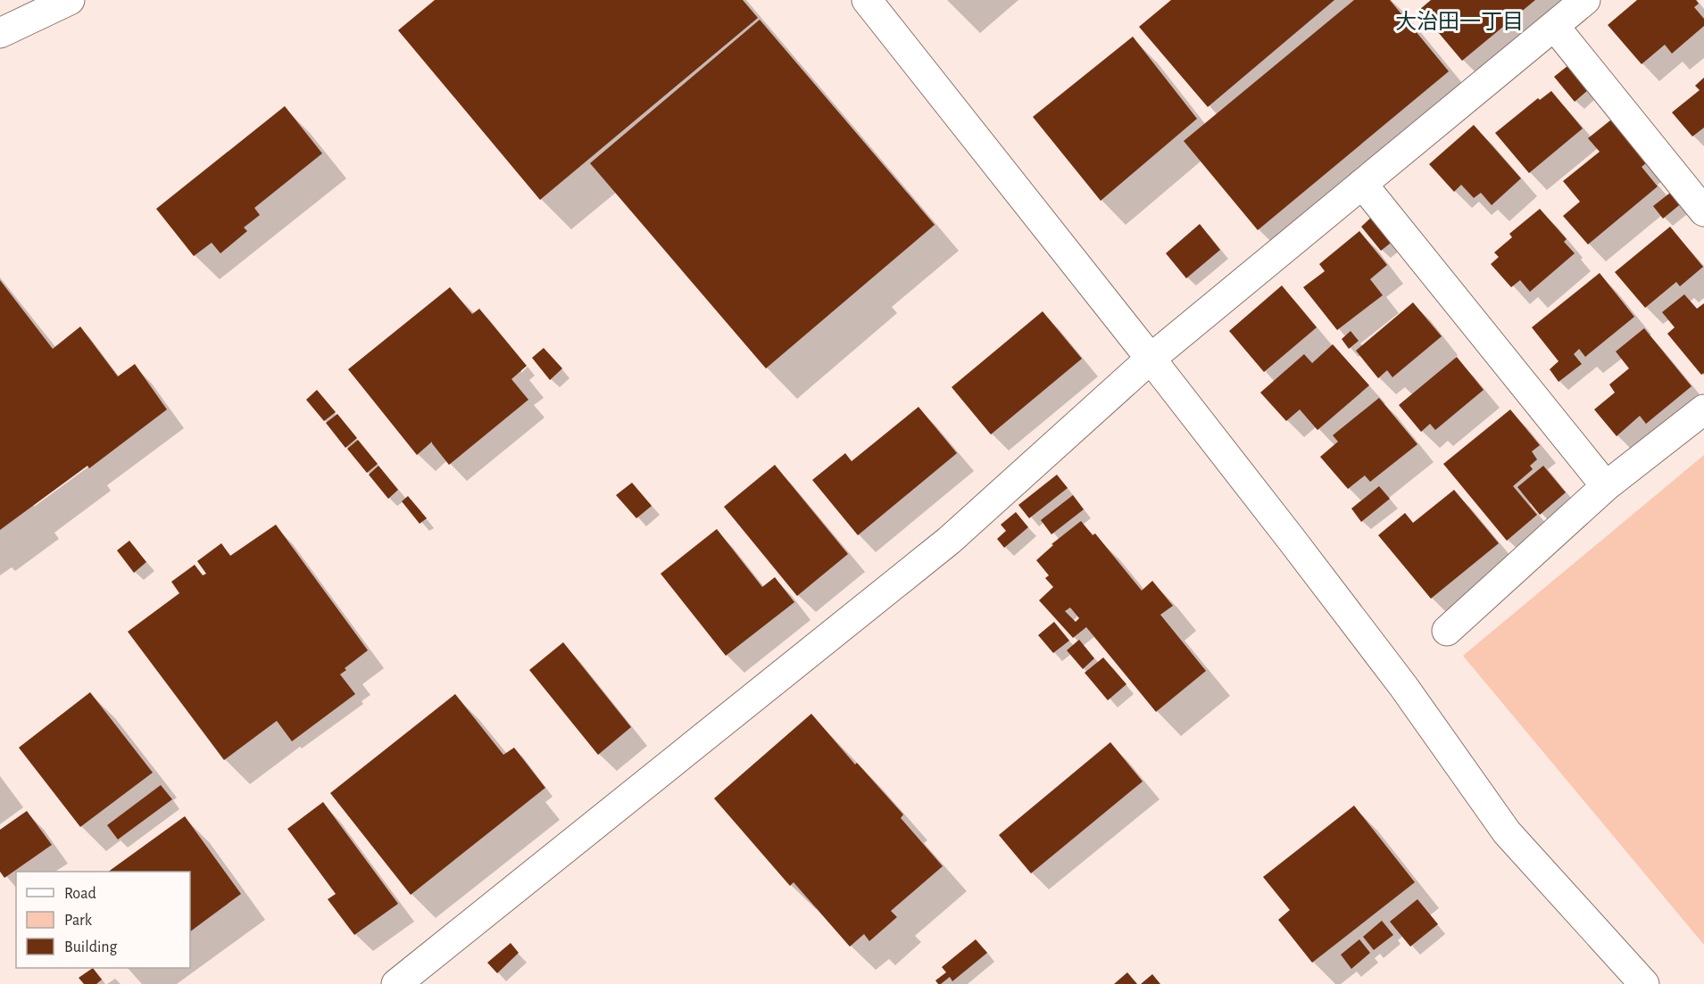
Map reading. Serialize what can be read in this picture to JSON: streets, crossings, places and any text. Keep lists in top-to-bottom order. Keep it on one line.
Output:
{"districts":["大治田一丁目"],"legend":["Road","Park","Building"]}
